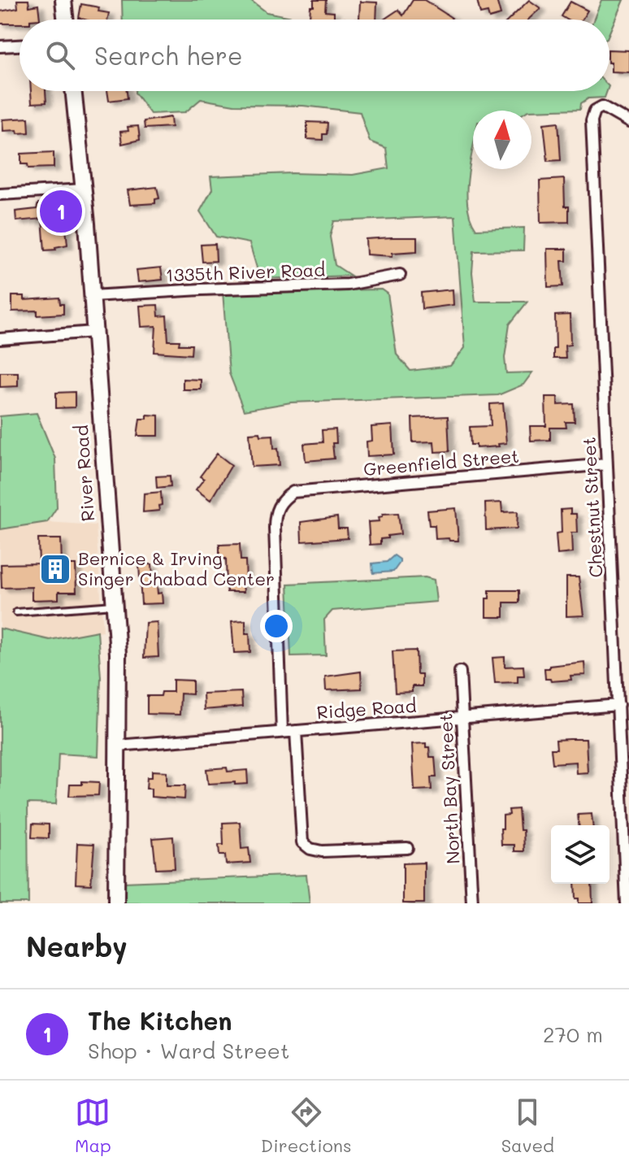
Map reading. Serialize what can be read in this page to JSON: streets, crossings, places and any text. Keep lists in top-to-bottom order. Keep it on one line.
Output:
{"streets":{"street":["1335th River Road","Greenfield Street","River Road","Chestnut Street","Ridge Road","North Bay Street"]},"crossings":[["1335th River Road","River Road"],["Greenfield Street","Chestnut Street"],["Greenfield Street","Ridge Road"],["River Road","Ridge Road"],["Chestnut Street","Ridge Road"],["Ridge Road","North Bay Street"]],"places":{"building":["Bernice & Irving Singer Chabad Center"]},"north":"top","page":{"search":"Search here","pins":"1","heading":"Nearby","list":[{"mark":"1","name":"The Kitchen","note":"Shop · Ward Street","value":"270 m"}],"nav":["Map","Directions","Saved"]}}
